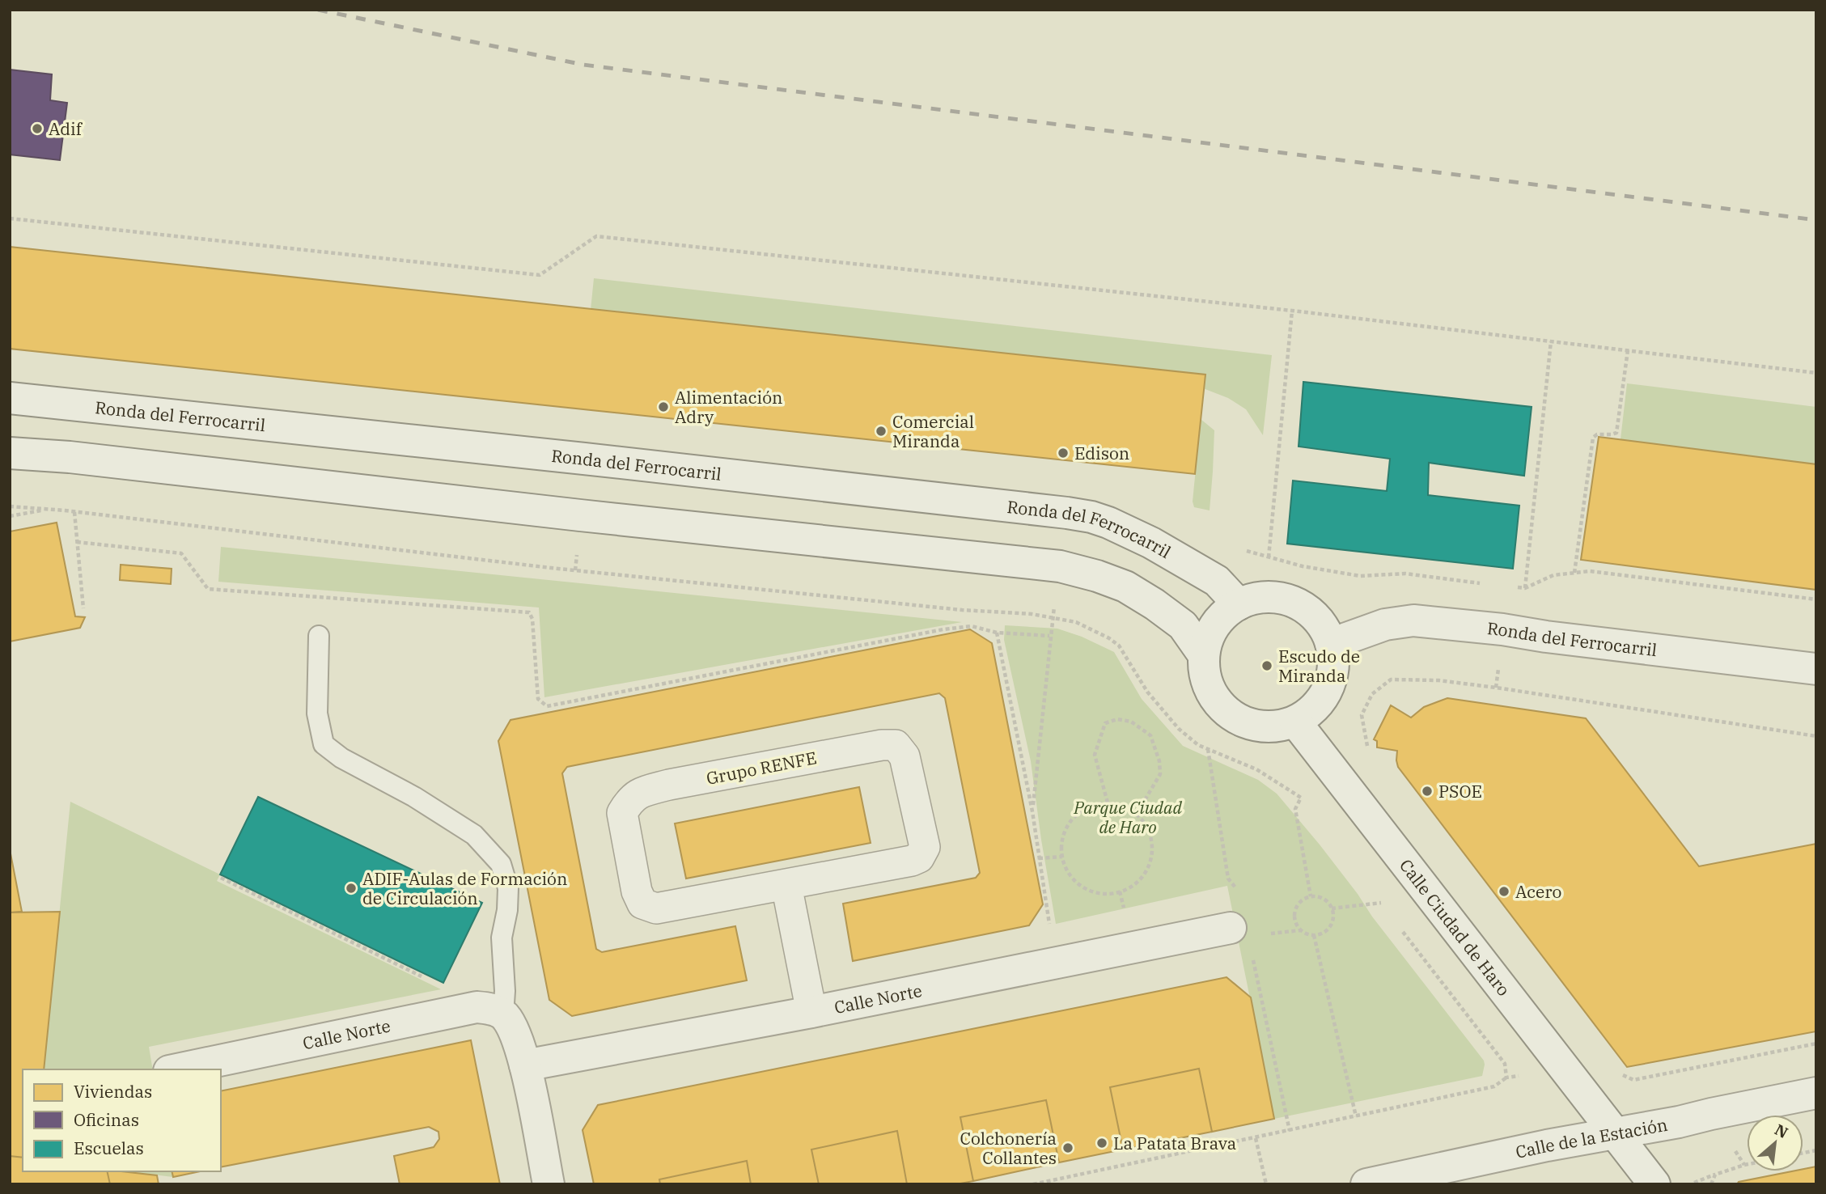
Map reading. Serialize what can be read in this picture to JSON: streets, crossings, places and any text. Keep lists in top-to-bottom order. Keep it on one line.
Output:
{"streets":{"main road":["Ronda del Ferrocarril","Calle Ciudad de Haro","Calle Norte","Calle de la Estación"],"street":["Grupo RENFE"]},"crossings":[["Ronda del Ferrocarril","Calle Ciudad de Haro"],["Calle Ciudad de Haro","Calle de la Estación"]],"parks":["Parque Ciudad de Haro"],"places":["Adif","Alimentación Adry","Comercial Miranda","Edison","Escudo de Miranda","PSOE","ADIF-Aulas de Formación de Circulación","Acero","La Patata Brava","Colchonería Collantes"],"legend":["Viviendas","Oficinas","Escuelas"],"north":"top right"}
